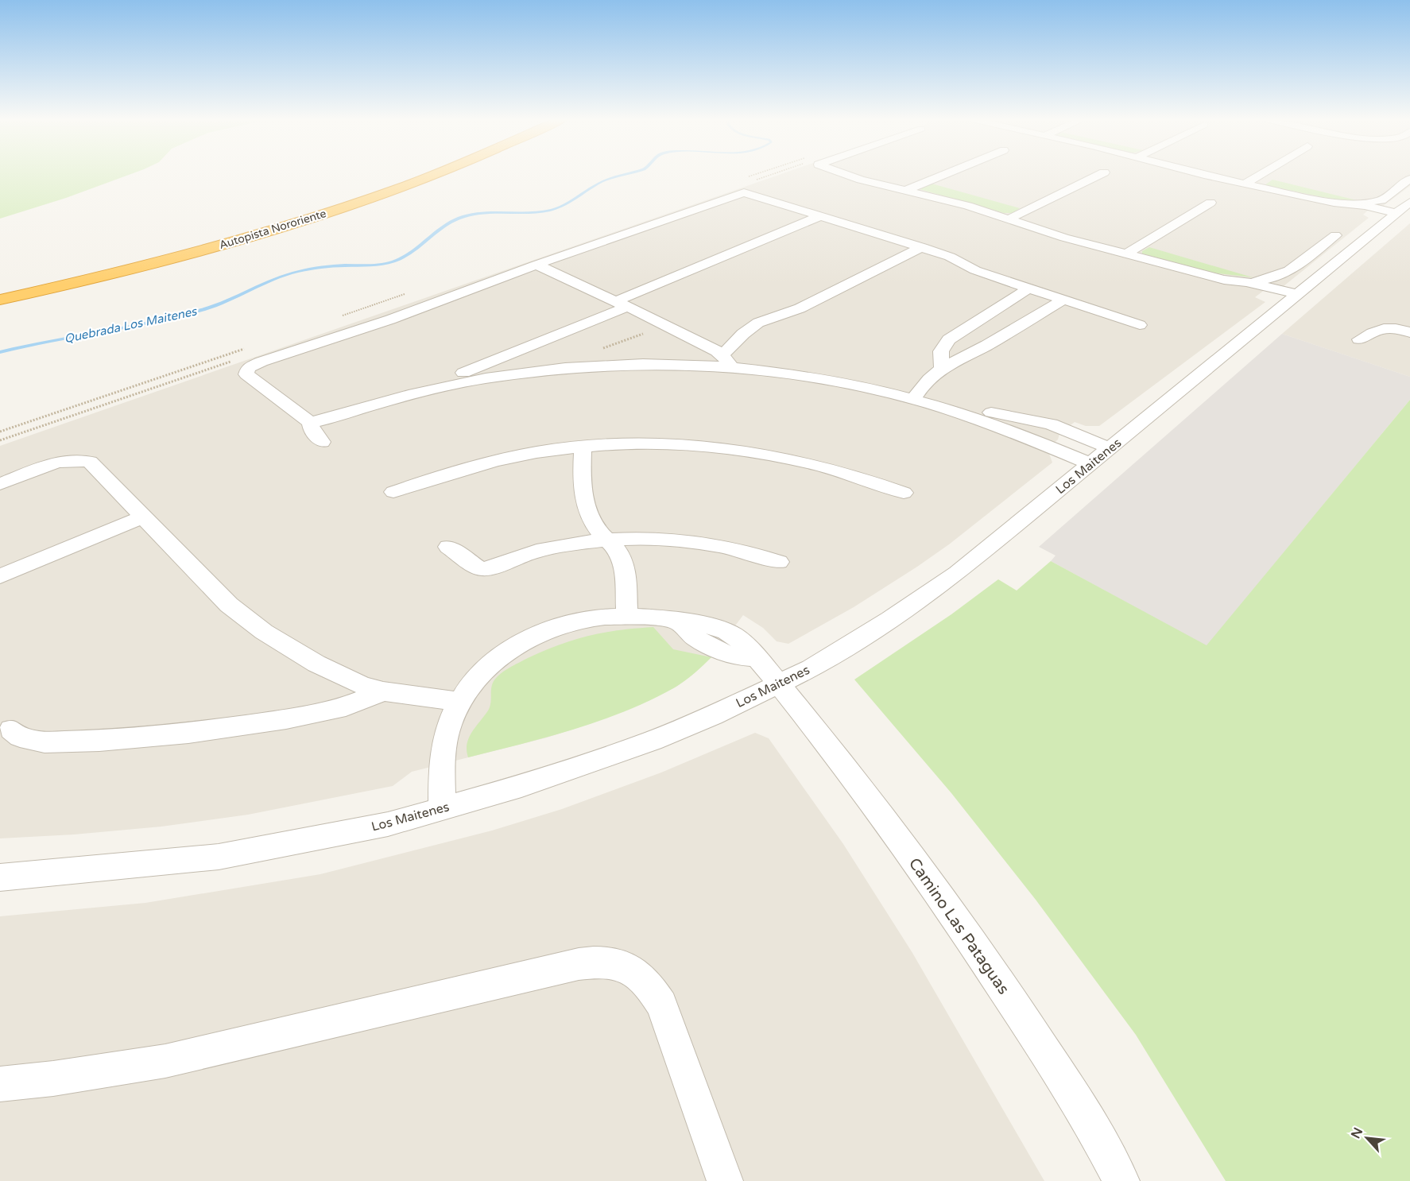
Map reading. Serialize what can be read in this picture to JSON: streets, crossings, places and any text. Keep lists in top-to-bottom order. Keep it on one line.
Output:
{"streets":{"highway":["Autopista Nororiente"],"street":["Los Maitenes","Camino Las Pataguas"]},"crossings":[["Los Maitenes","Camino Las Pataguas"]],"water":["Quebrada Los Maitenes"],"north":"top left"}
